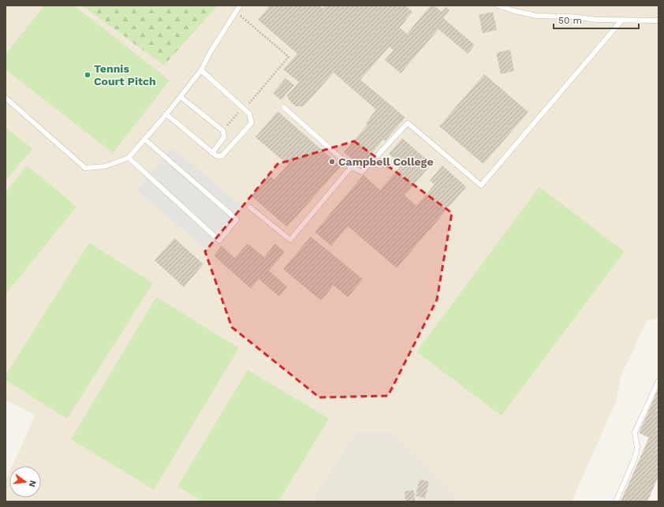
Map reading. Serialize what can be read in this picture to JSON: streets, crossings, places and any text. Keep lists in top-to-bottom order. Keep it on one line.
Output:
{"places":["Tennis Court Pitch","Campbell College"],"scale_bar":"50 m","north":"right"}
